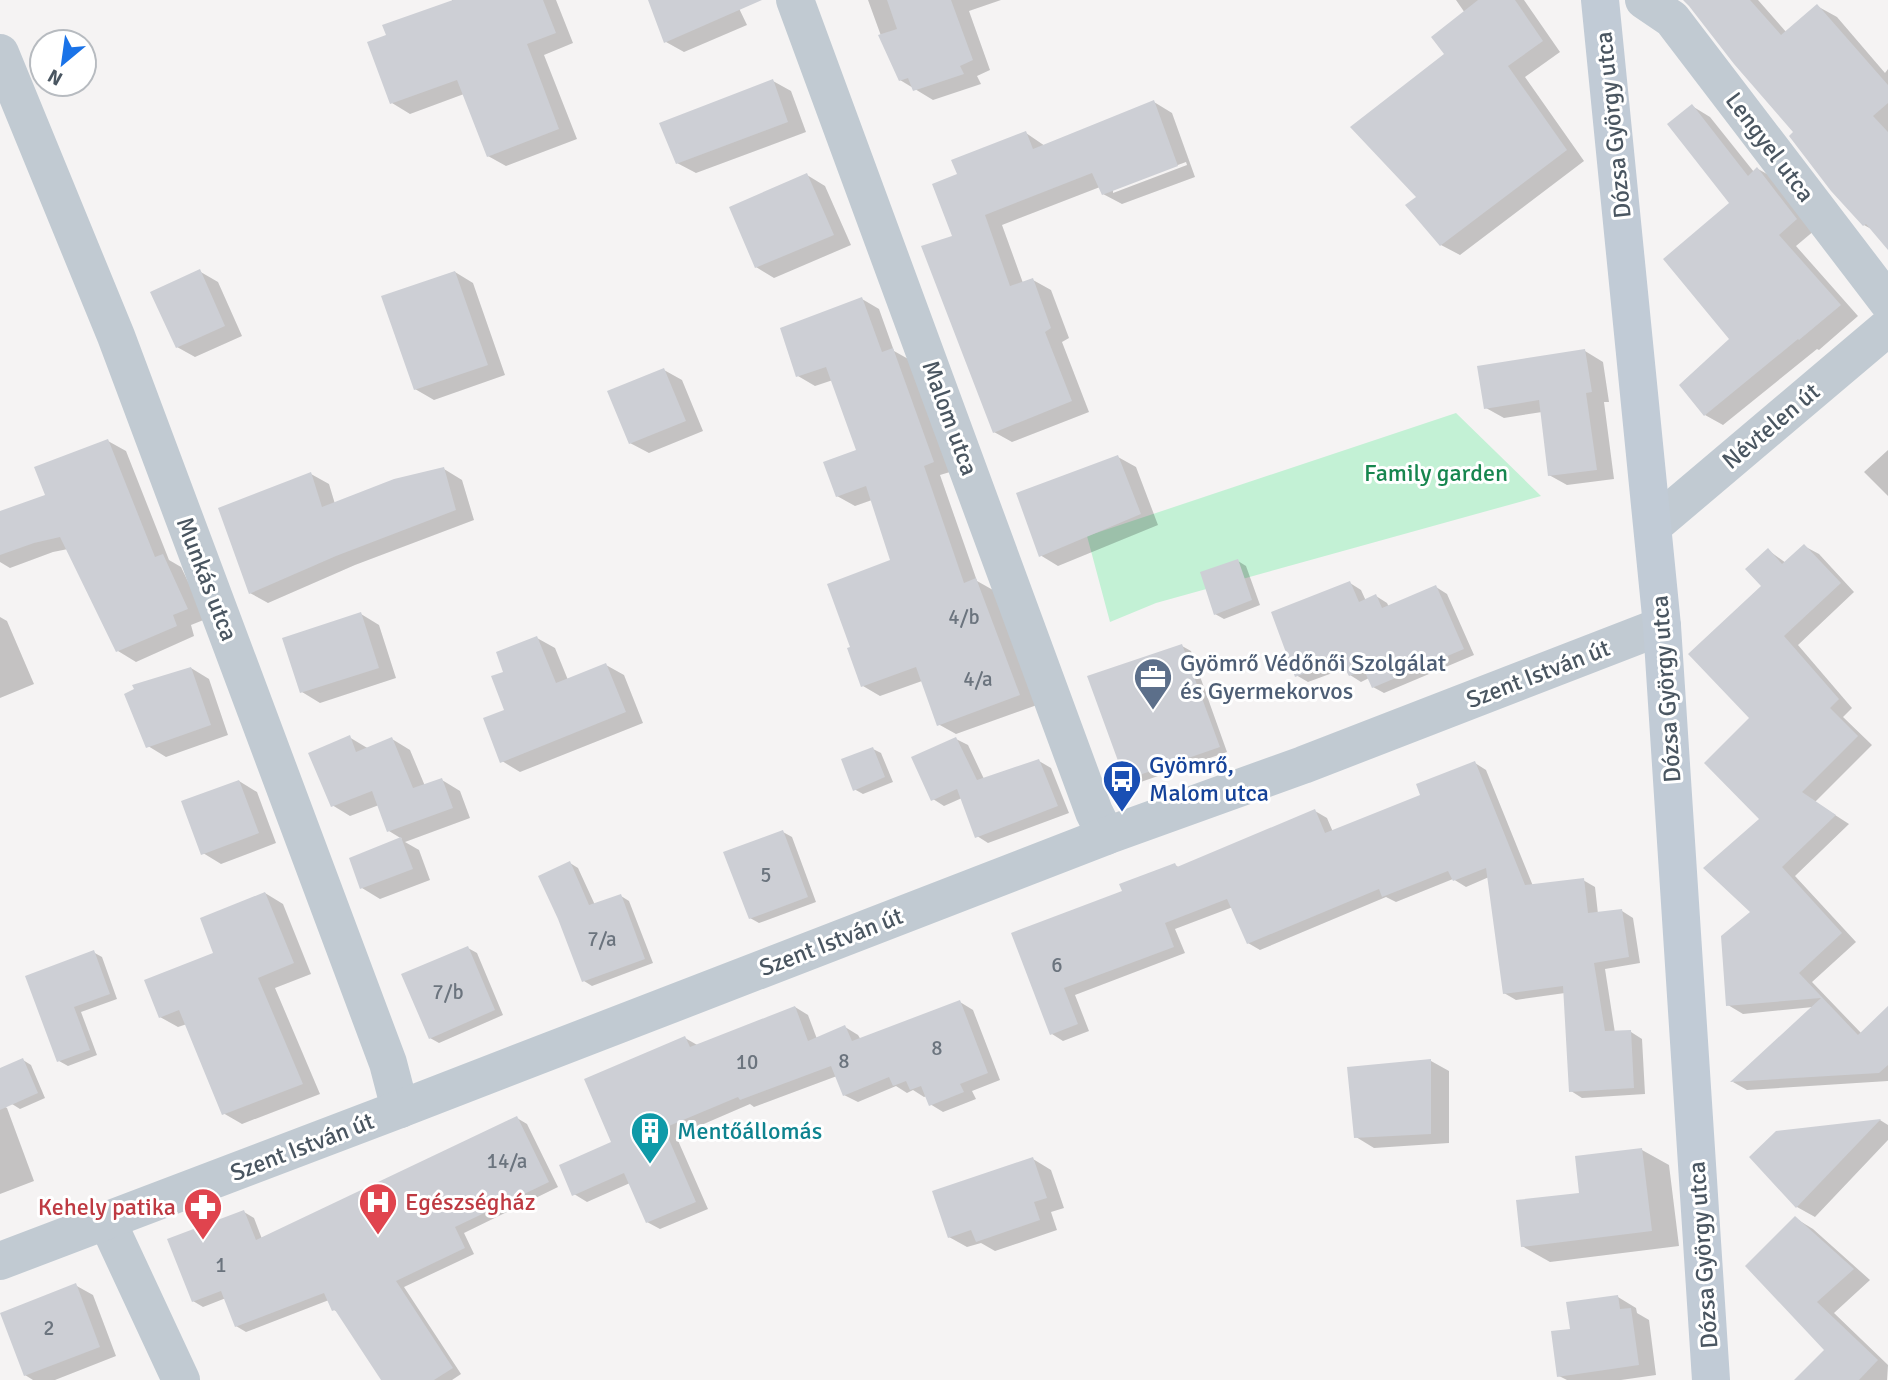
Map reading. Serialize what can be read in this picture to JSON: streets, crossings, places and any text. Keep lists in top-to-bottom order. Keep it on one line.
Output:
{"streets":{"main road":["Dózsa György utca"],"street":["Lengyel utca","Malom utca","Névtelen út","Munkás utca","Szent István út"]},"crossings":[["Dózsa György utca","Névtelen út"],["Dózsa György utca","Szent István út"],["Malom utca","Szent István út"],["Munkás utca","Szent István út"]],"parks":["Family garden"],"places":{"office":["Gyömrő Védőnői Szolgálat és Gyermekorvos"],"bus stop":["Gyömrő, Malom utca"],"building":["Mentőállomás"],"hospital":["Egészségház"],"pharmacy":["Kehely patika"]},"house_numbers":["4/b","4/a","5","7/a","6","7/b","8","8","10","14/a","1","2"],"north":"bottom left"}
